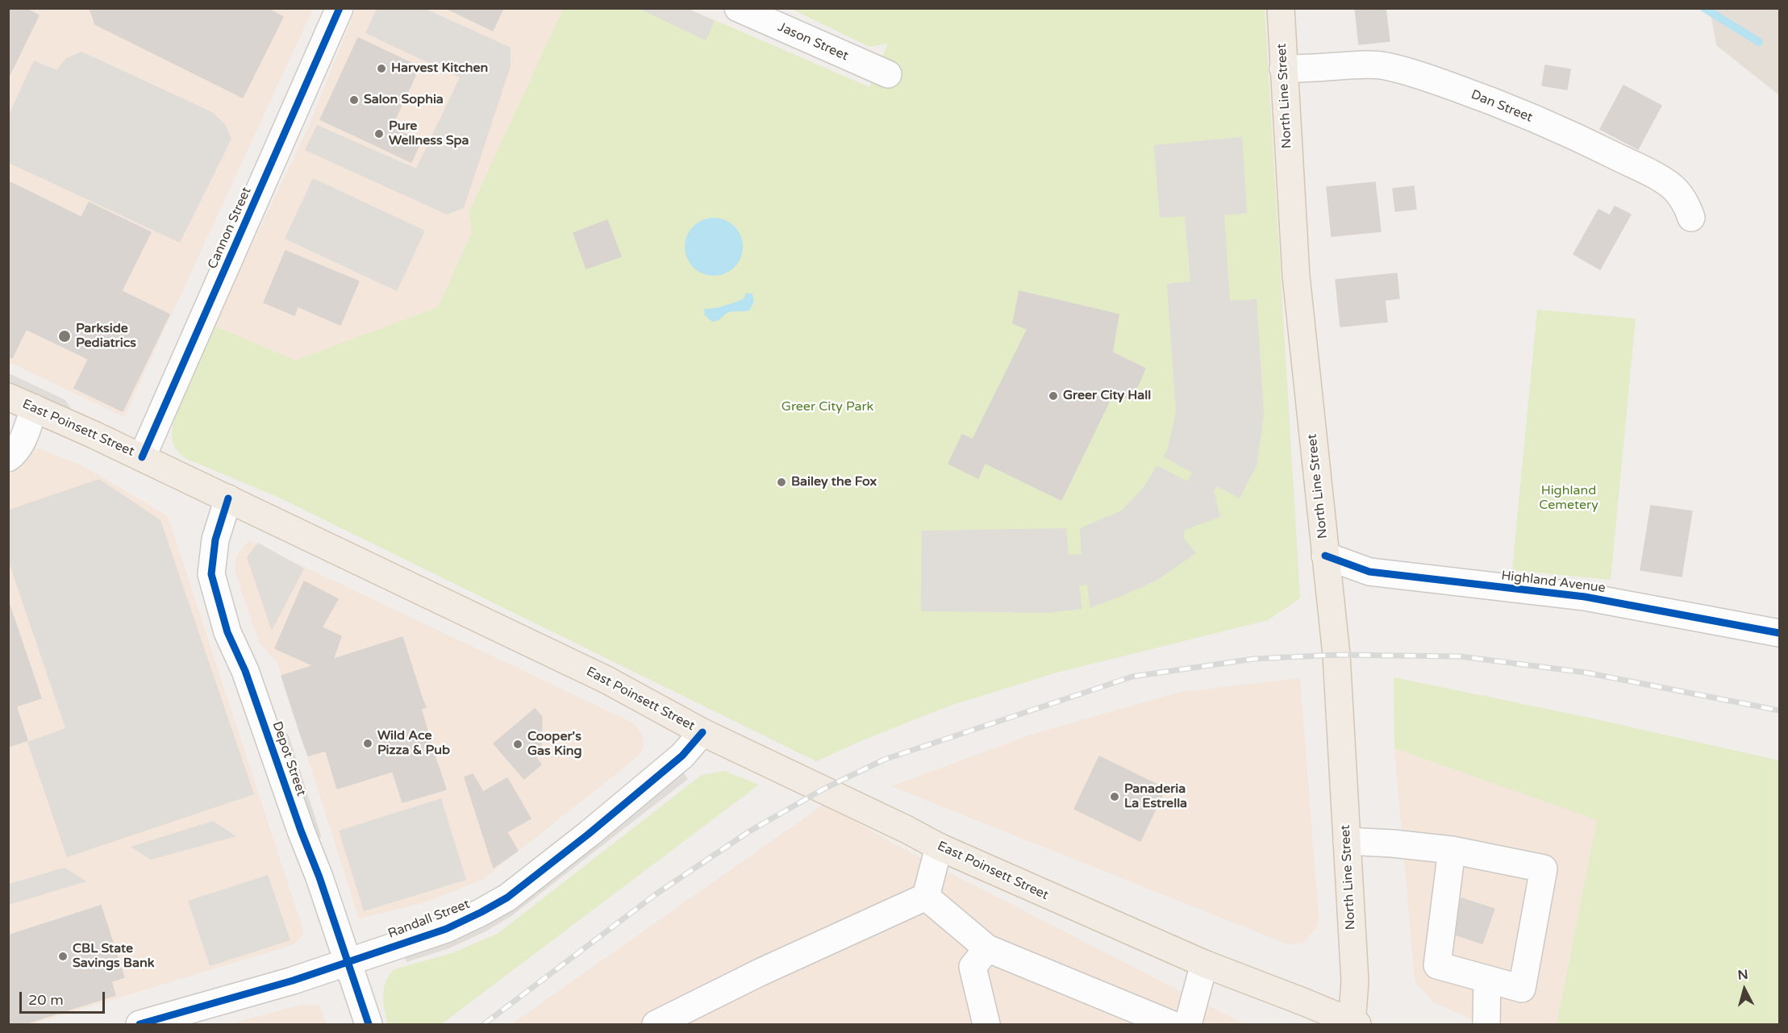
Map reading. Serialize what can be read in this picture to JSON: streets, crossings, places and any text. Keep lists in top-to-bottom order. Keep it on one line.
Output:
{"streets":{"main road":["North Line Street","East Poinsett Street"],"street":["Jason Street","Dan Street","Cannon Street","Highland Avenue","Depot Street","Randall Street"]},"crossings":[["North Line Street","Dan Street"],["North Line Street","East Poinsett Street"],["North Line Street","Highland Avenue"],["Cannon Street","East Poinsett Street"],["East Poinsett Street","Depot Street"],["East Poinsett Street","Randall Street"],["Depot Street","Randall Street"]],"parks":["Greer City Park","Highland Cemetery"],"places":["Harvest Kitchen","Salon Sophia","Pure Wellness Spa","Parkside Pediatrics","Greer City Hall","Bailey the Fox","Wild Ace Pizza & Pub","Cooper's Gas King","Panaderia La Estrella","CBL State Savings Bank"],"scale_bar":"20 m","north":"top"}
